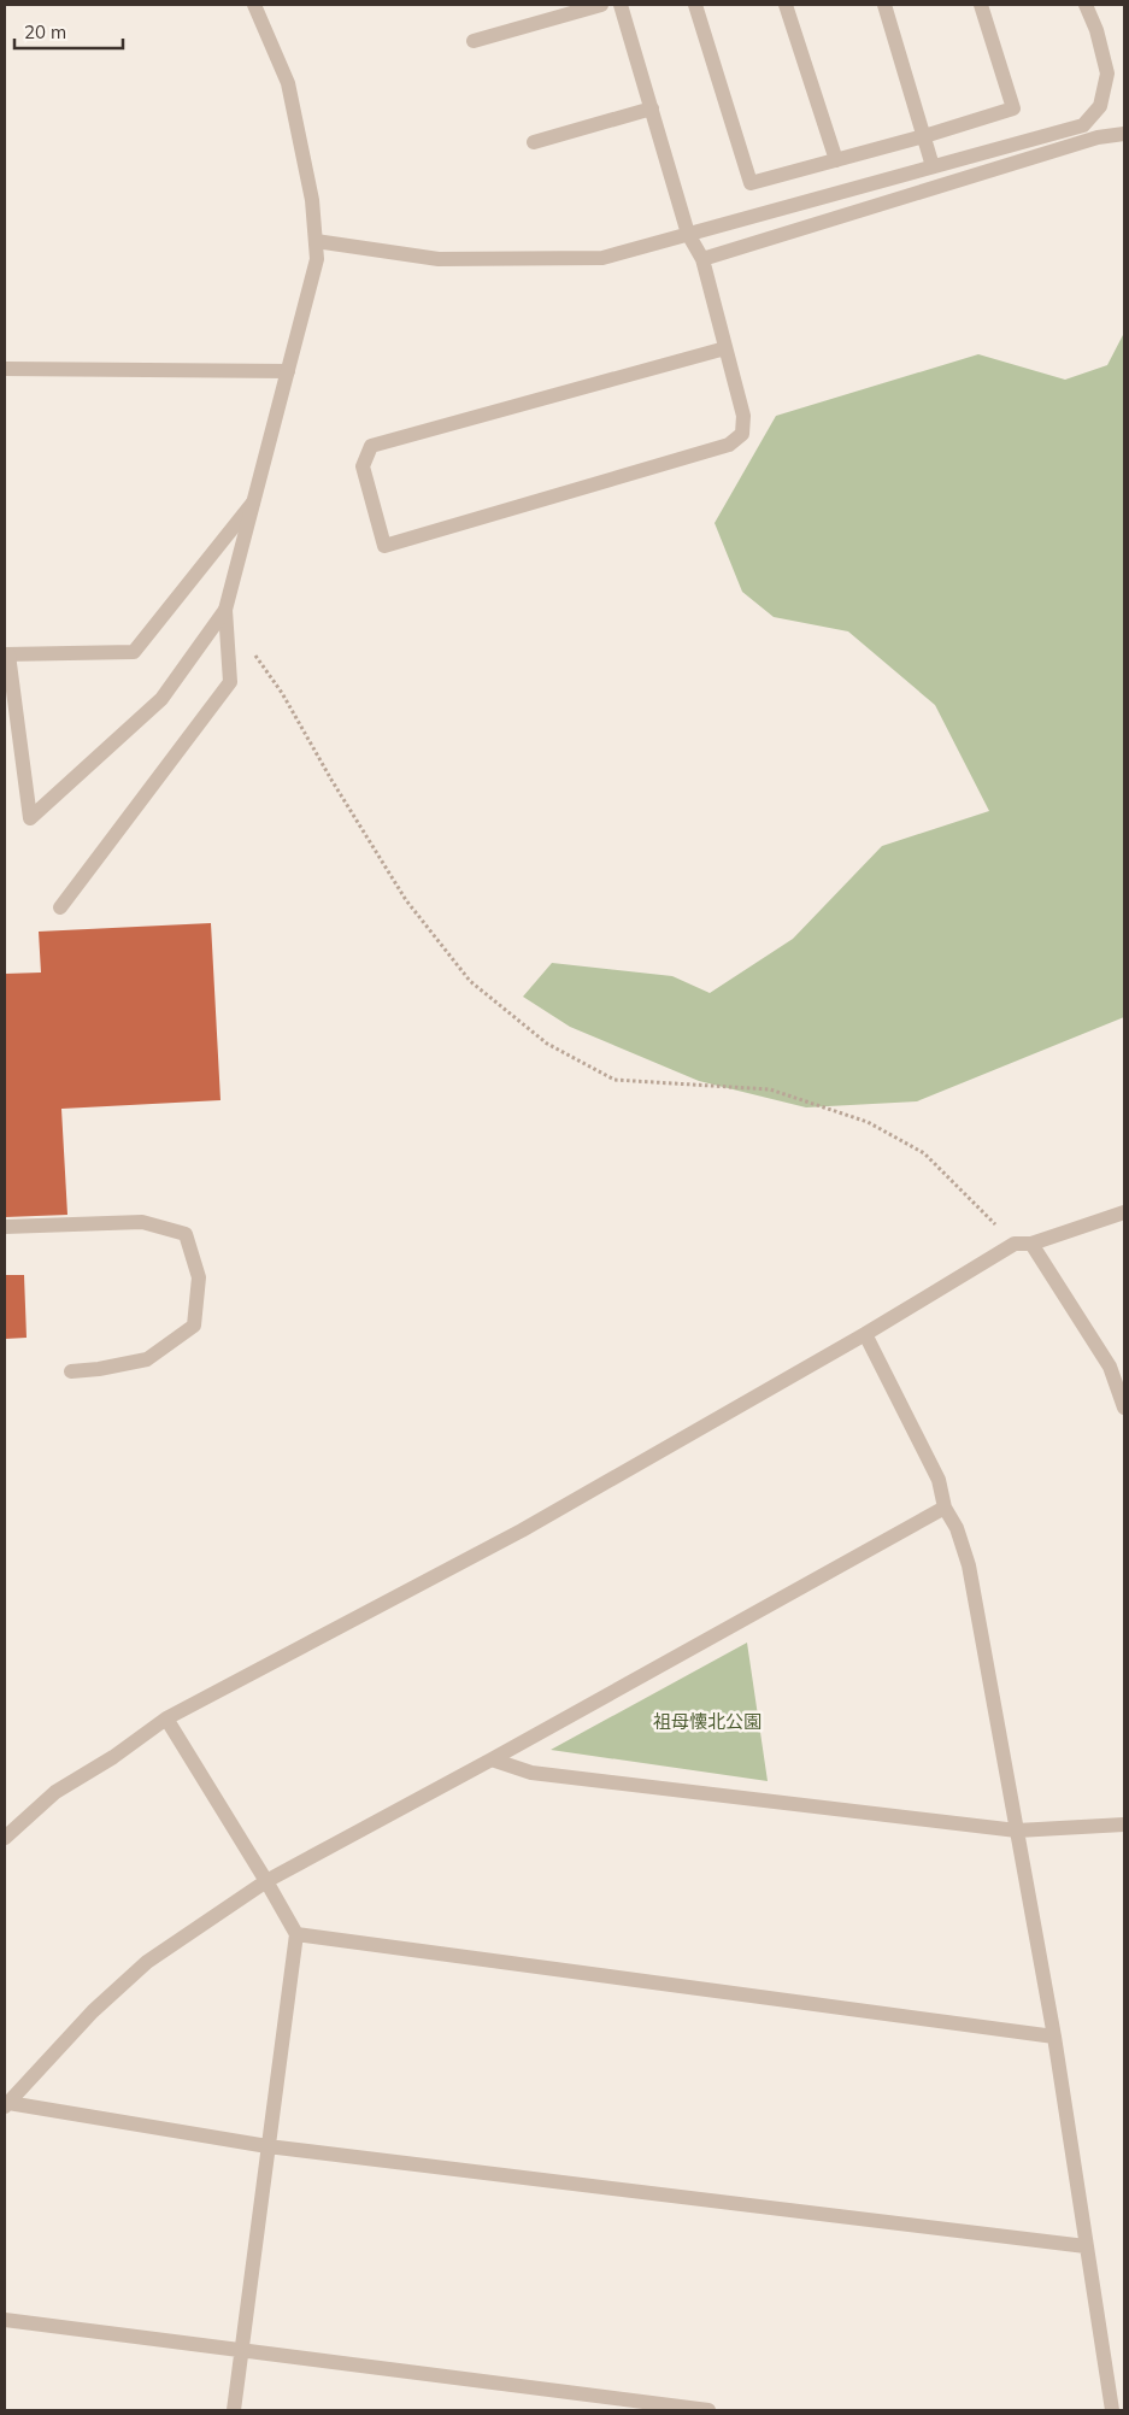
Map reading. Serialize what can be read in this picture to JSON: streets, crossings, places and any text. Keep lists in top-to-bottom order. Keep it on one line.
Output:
{"parks":["祖母懐北公園"],"scale_bar":"20 m"}
